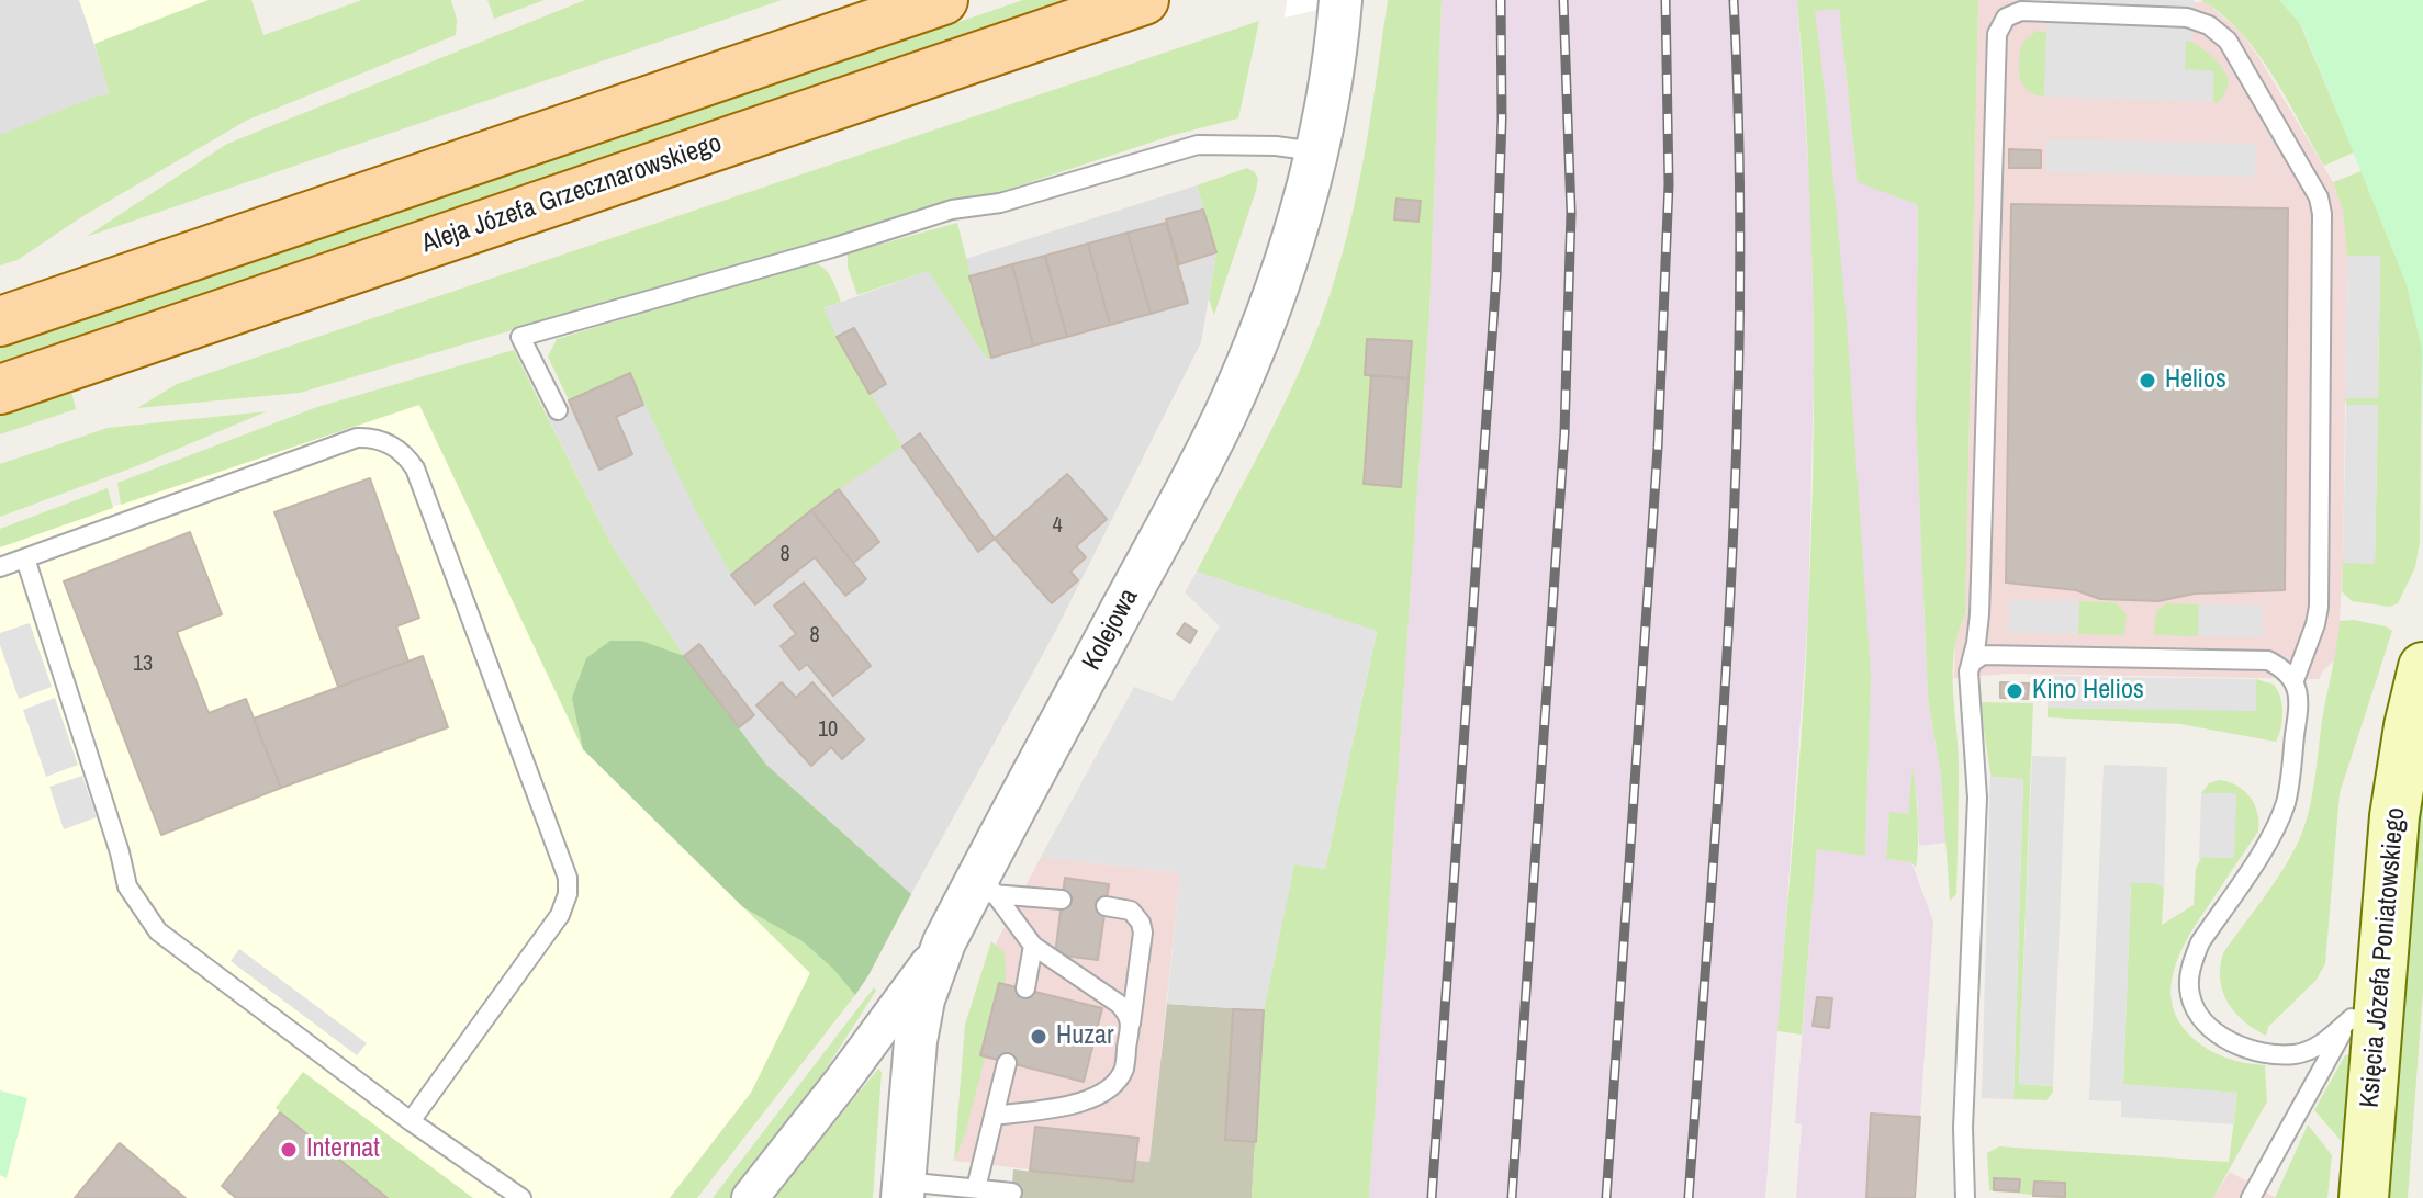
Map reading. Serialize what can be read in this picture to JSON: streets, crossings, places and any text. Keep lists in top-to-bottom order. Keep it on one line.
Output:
{"streets":{"main road":["Aleja Józefa Grzecznarowskiego","Księcia Józefa Poniatowskiego"],"street":["Kolejowa"]},"places":["Helios","Kino Helios","Huzar","Internat"],"house_numbers":["4","8","8","13","10"]}
